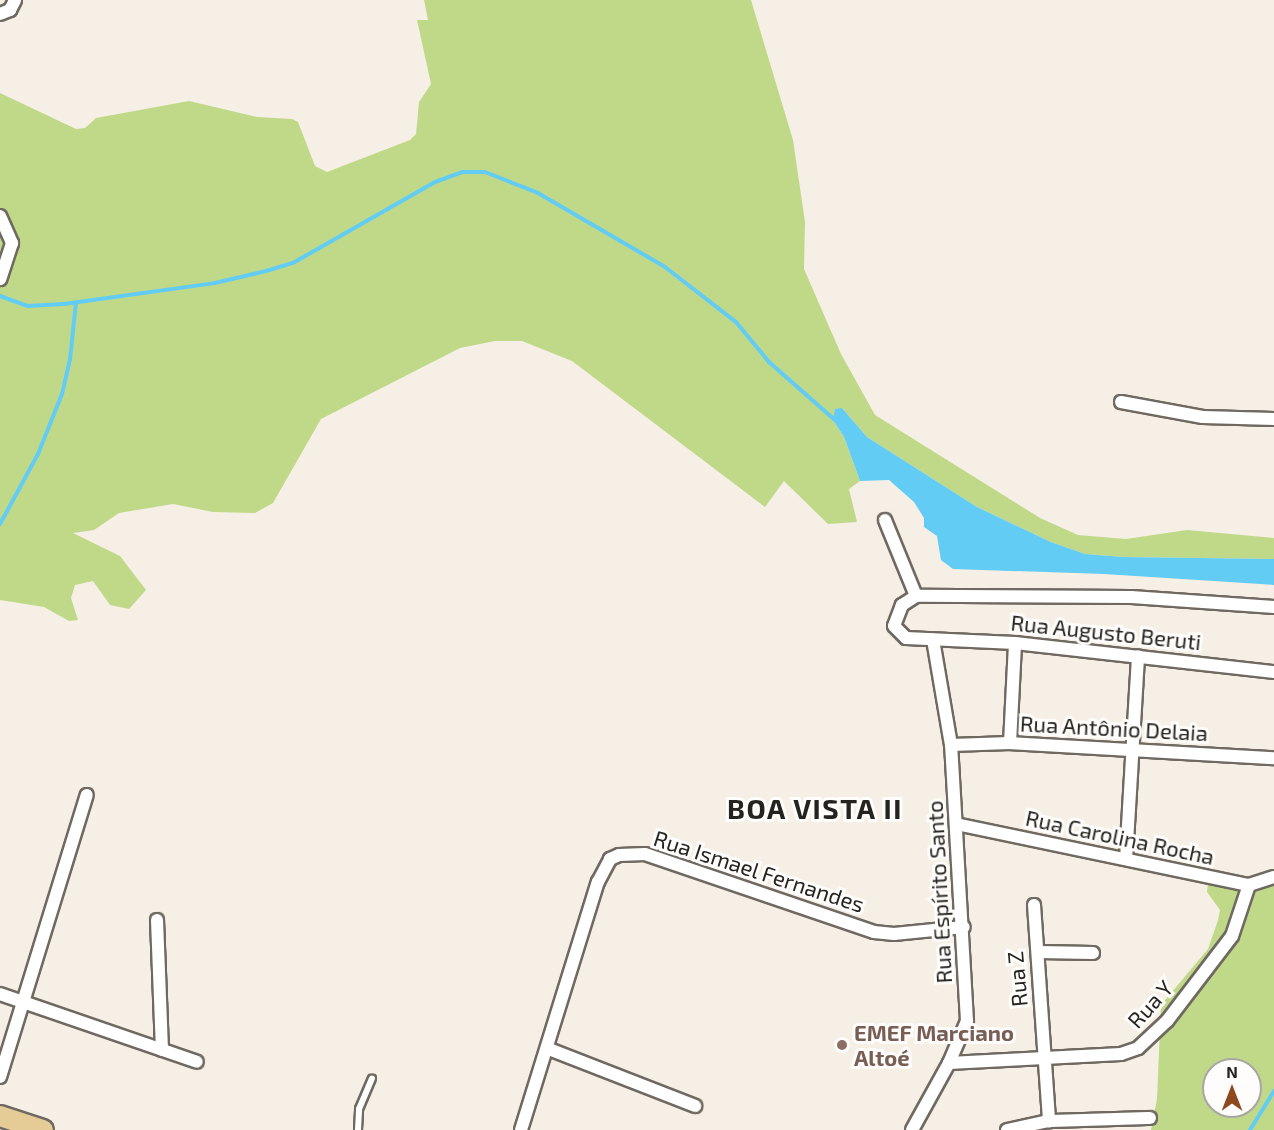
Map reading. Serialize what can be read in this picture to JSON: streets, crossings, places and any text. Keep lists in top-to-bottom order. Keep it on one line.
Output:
{"streets":{"street":["Rua Augusto Beruti","Rua Antônio Delaia","Rua Carolina Rocha","Rua Ismael Fernandes","Rua Espírito Santo","Rua Z","Rua Y"]},"crossings":[["Rua Augusto Beruti","Rua Espírito Santo"],["Rua Antônio Delaia","Rua Espírito Santo"],["Rua Carolina Rocha","Rua Espírito Santo"],["Rua Carolina Rocha","Rua Y"],["Rua Ismael Fernandes","Rua Espírito Santo"],["Rua Espírito Santo","Rua Y"],["Rua Z","Rua Y"]],"districts":["BOA VISTA II"],"places":["EMEF Marciano Altoé"],"north":"top"}
